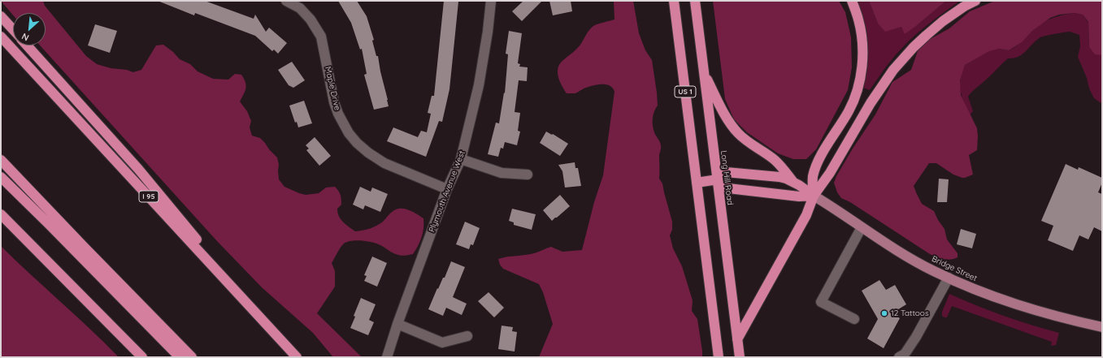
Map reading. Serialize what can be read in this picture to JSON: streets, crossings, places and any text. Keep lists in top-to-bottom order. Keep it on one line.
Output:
{"streets":{"highway":["US 1","Long Hill Road","I 95","Bridge Street"],"street":["Maple Drive","Plymouth Avenue West"]},"crossings":[["Maple Drive","Plymouth Avenue West"],["US 1","Bridge Street"],["Long Hill Road","Bridge Street"]],"places":["12 Tattoos"],"north":"bottom left"}
